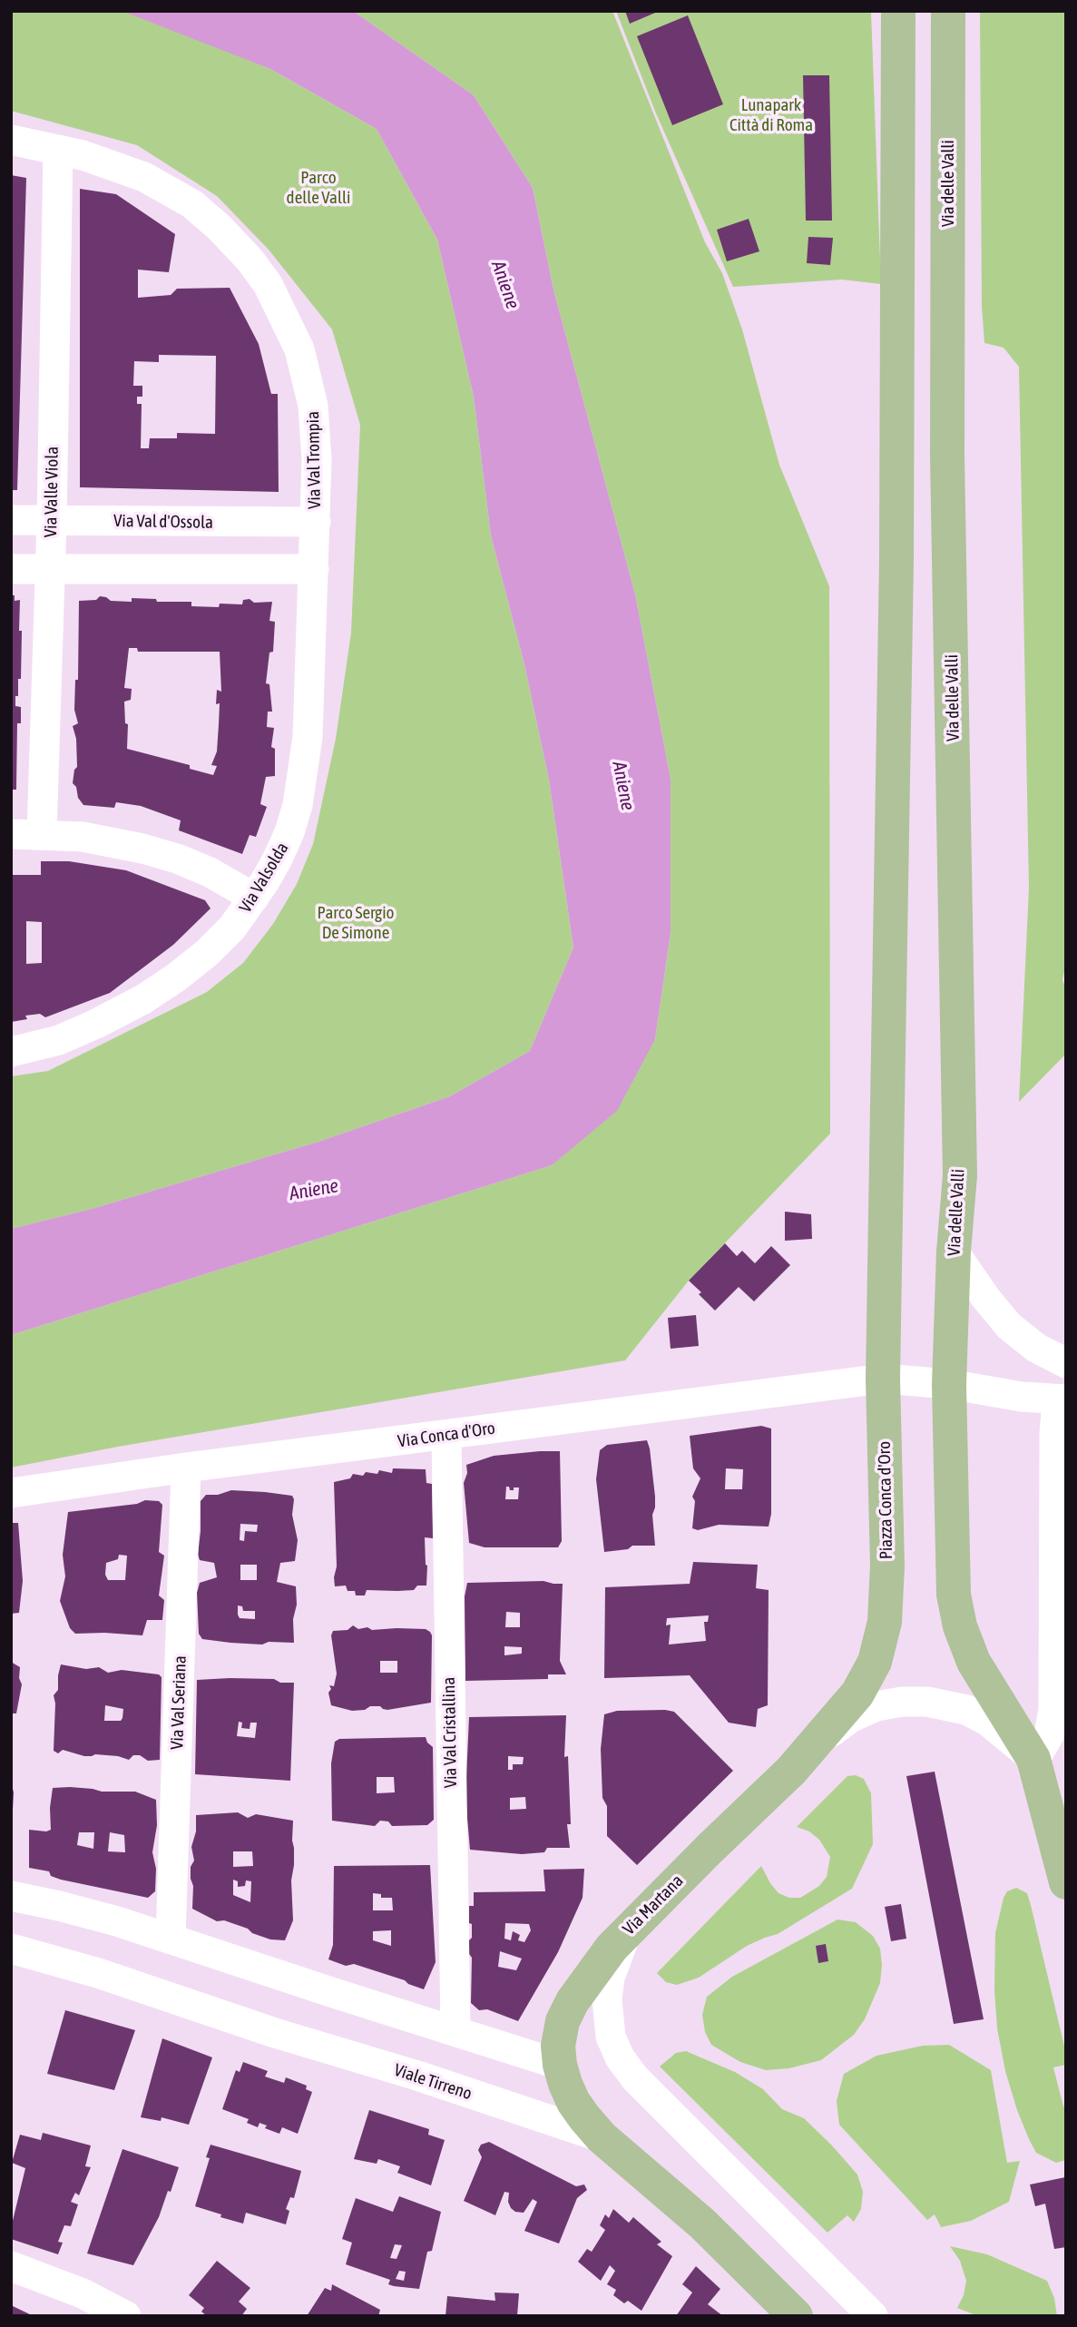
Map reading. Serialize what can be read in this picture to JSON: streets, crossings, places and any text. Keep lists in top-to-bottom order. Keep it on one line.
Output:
{"streets":{"main road":["Via delle Valli","Piazza Conca d'Oro","Via Martana","Viale Tirreno"],"street":["Via Val Trompia","Via Valle Viola","Via Val d'Ossola","Via Valsolda","Via Conca d'Oro","Via Val Seriana","Via Val Cristallina"]},"crossings":[["Via Val Trompia","Via Valle Viola"],["Via Val Trompia","Via Val d'Ossola"],["Via Val Trompia","Via Valsolda"],["Via Valle Viola","Via Val d'Ossola"],["Via Conca d'Oro","Piazza Conca d'Oro"],["Via Conca d'Oro","Via Val Seriana"],["Via Conca d'Oro","Via Val Cristallina"],["Piazza Conca d'Oro","Via Martana"]],"water":["Aniene"],"parks":["Lunapark Città di Roma","Parco delle Valli","Parco Sergio De Simone"]}
